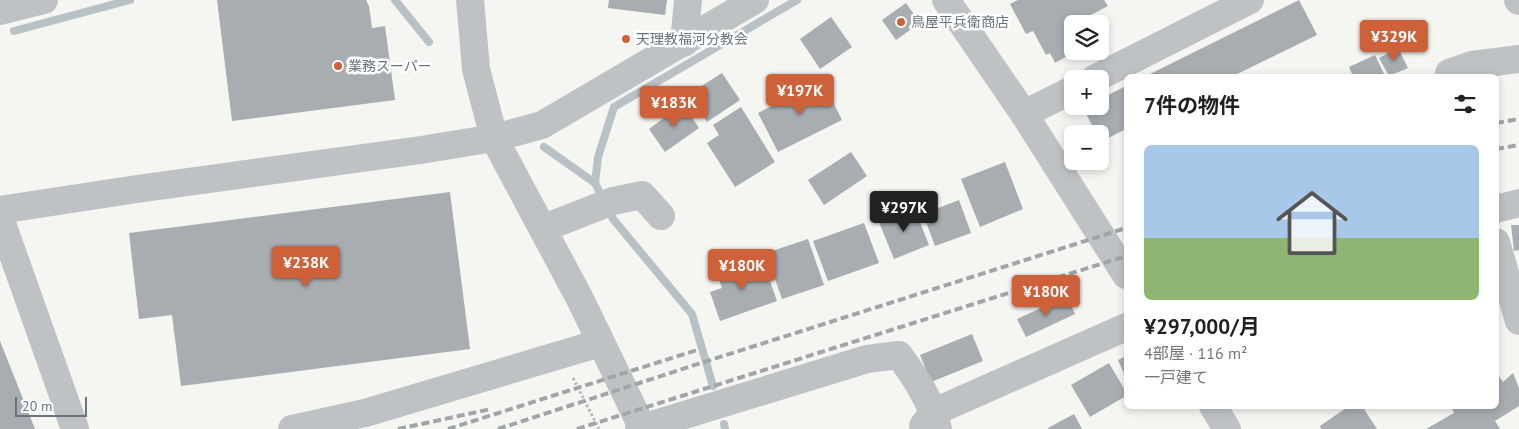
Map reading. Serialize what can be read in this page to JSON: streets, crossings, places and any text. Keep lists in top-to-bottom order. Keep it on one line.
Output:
{"places":["鳥屋平兵衛商店","天理教福河分教会","業務スーパー"],"scale_bar":"20 m","page":{"map_buttons":["+","−"],"price":["¥329K","¥197K","¥183K","¥297K","¥238K","¥180K","¥180K"],"heading":"7件の物件","list":[{"name":"¥297,000/月","note":"4部屋 · 116 m² · 一戸建て"}],"scale":"20 m"}}
